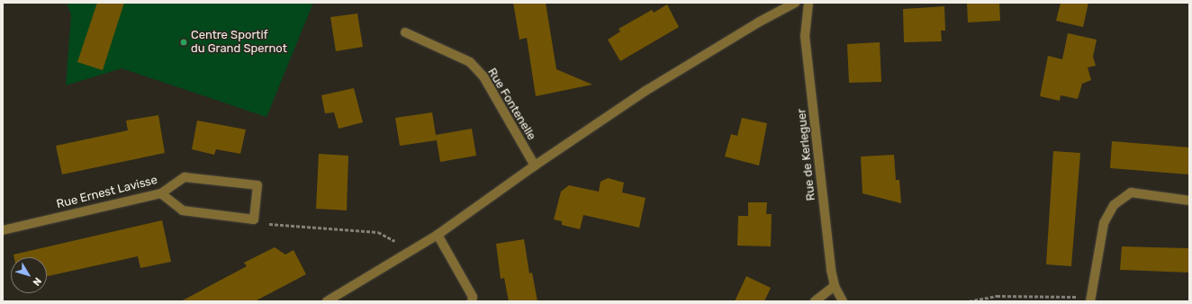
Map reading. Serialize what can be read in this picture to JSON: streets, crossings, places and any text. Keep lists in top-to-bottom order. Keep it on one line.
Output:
{"streets":{"street":["Rue Fontenelle","Rue de Kerleguer","Rue Ernest Lavisse"]},"places":["Centre Sportif du Grand Spernot"],"north":"bottom right"}
